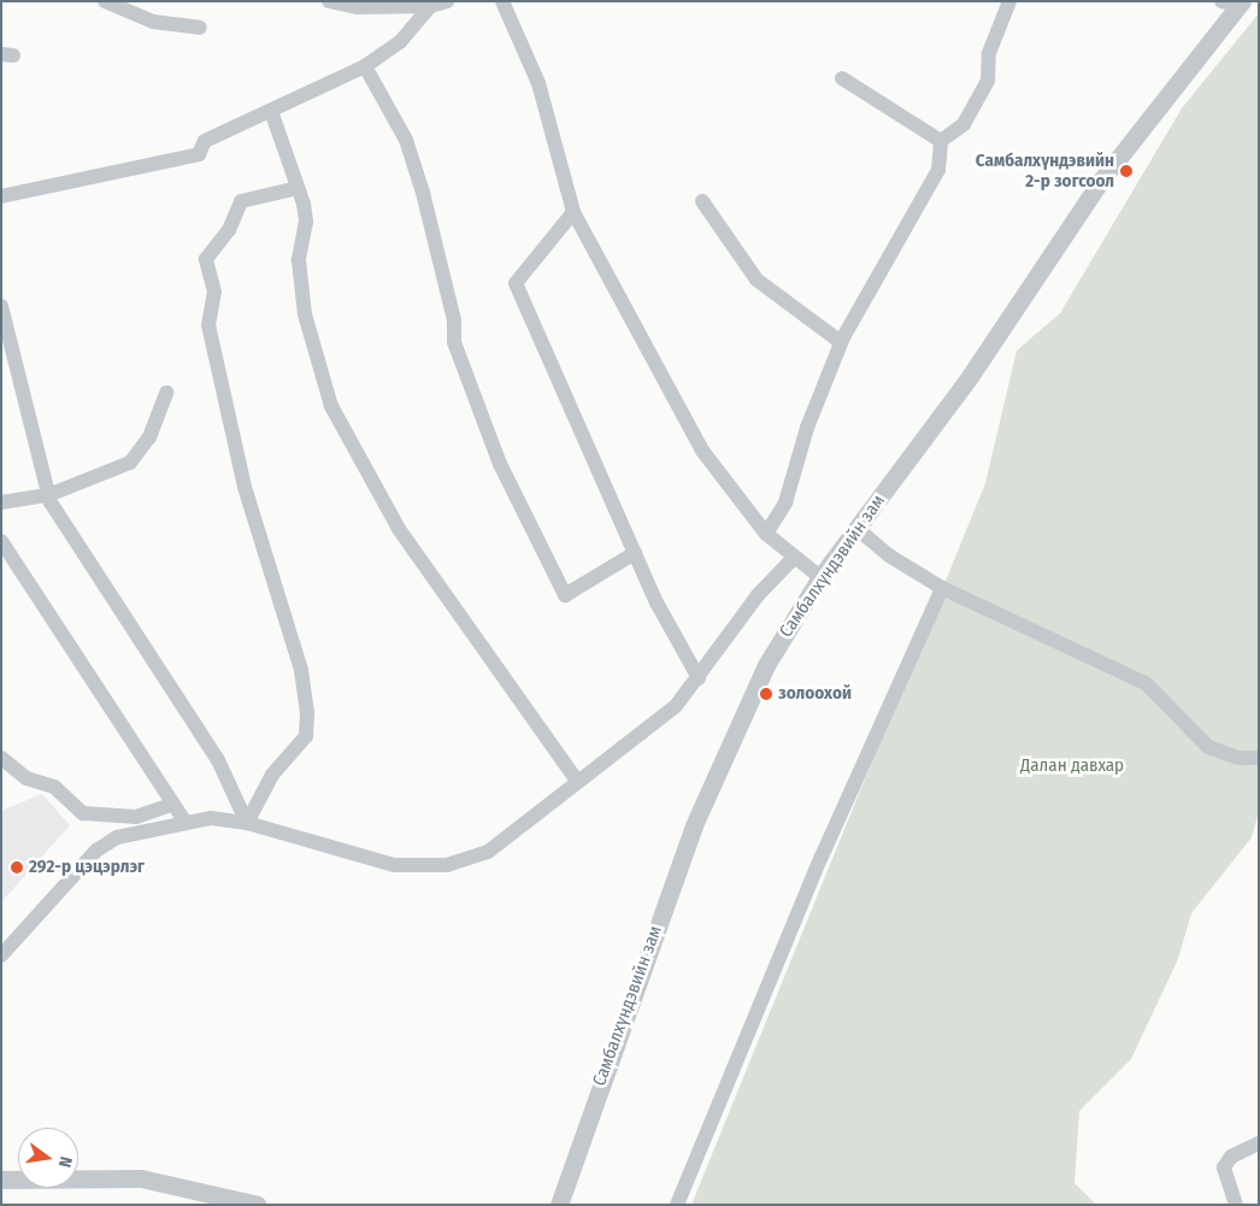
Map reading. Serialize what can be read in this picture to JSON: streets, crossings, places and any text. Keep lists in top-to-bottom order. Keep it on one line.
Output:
{"streets":{"street":["Самбалхүндэвийн зам"]},"parks":["Далан давхар"],"places":["Самбалхүндэвийн 2-р зогсоол","золоохой","292-р цэцэрлэг"],"north":"right"}
